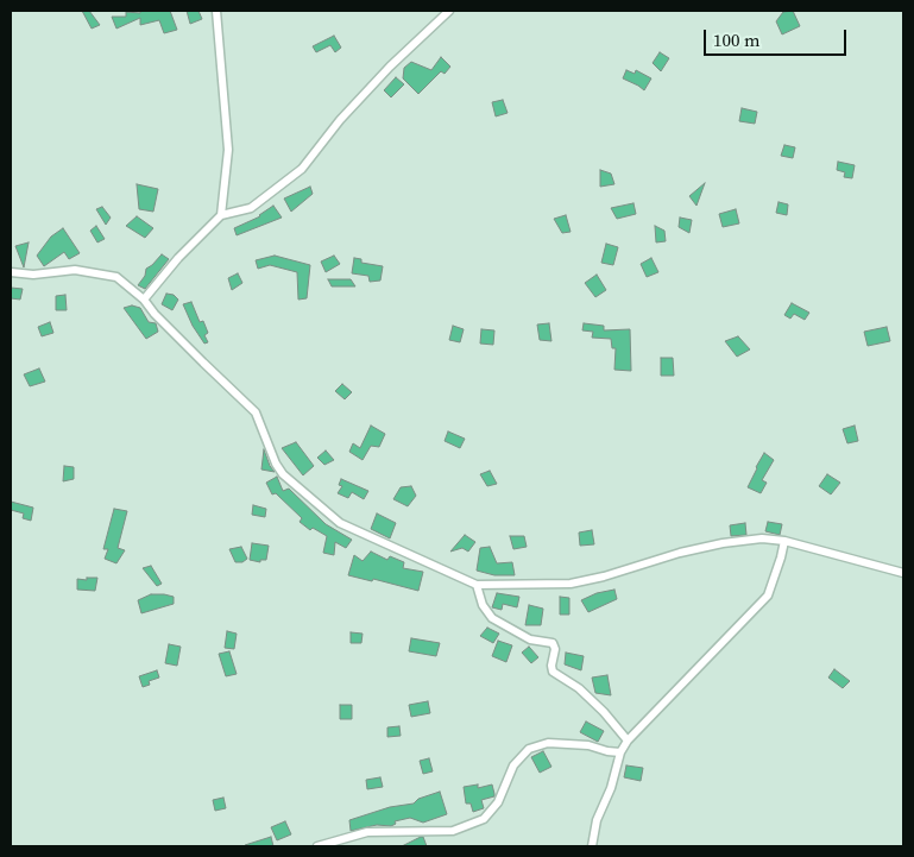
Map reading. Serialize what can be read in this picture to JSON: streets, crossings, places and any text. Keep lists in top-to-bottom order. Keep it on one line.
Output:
{"scale_bar":"100 m"}
